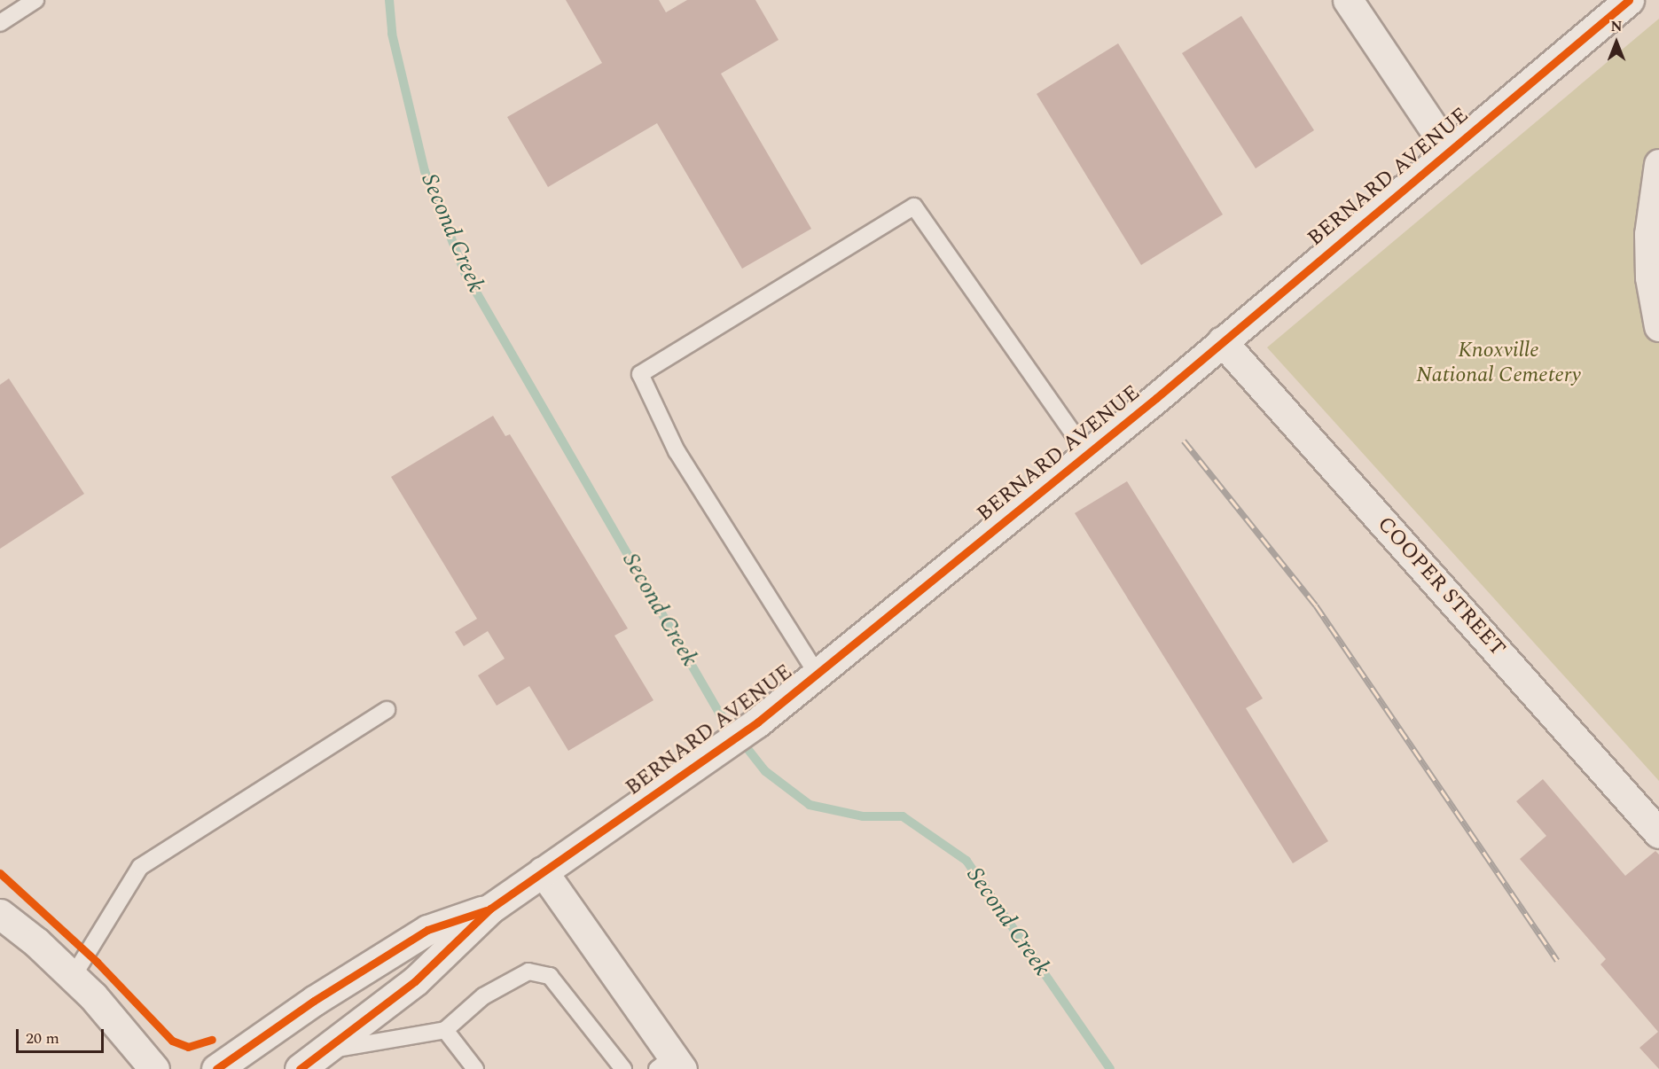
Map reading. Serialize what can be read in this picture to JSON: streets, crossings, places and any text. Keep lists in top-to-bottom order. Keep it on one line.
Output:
{"streets":{"street":["BERNARD AVENUE","COOPER STREET"]},"crossings":[["BERNARD AVENUE","COOPER STREET"]],"water":["Second Creek"],"parks":["Knoxville National Cemetery"],"scale_bar":"20 m","north":"top"}
